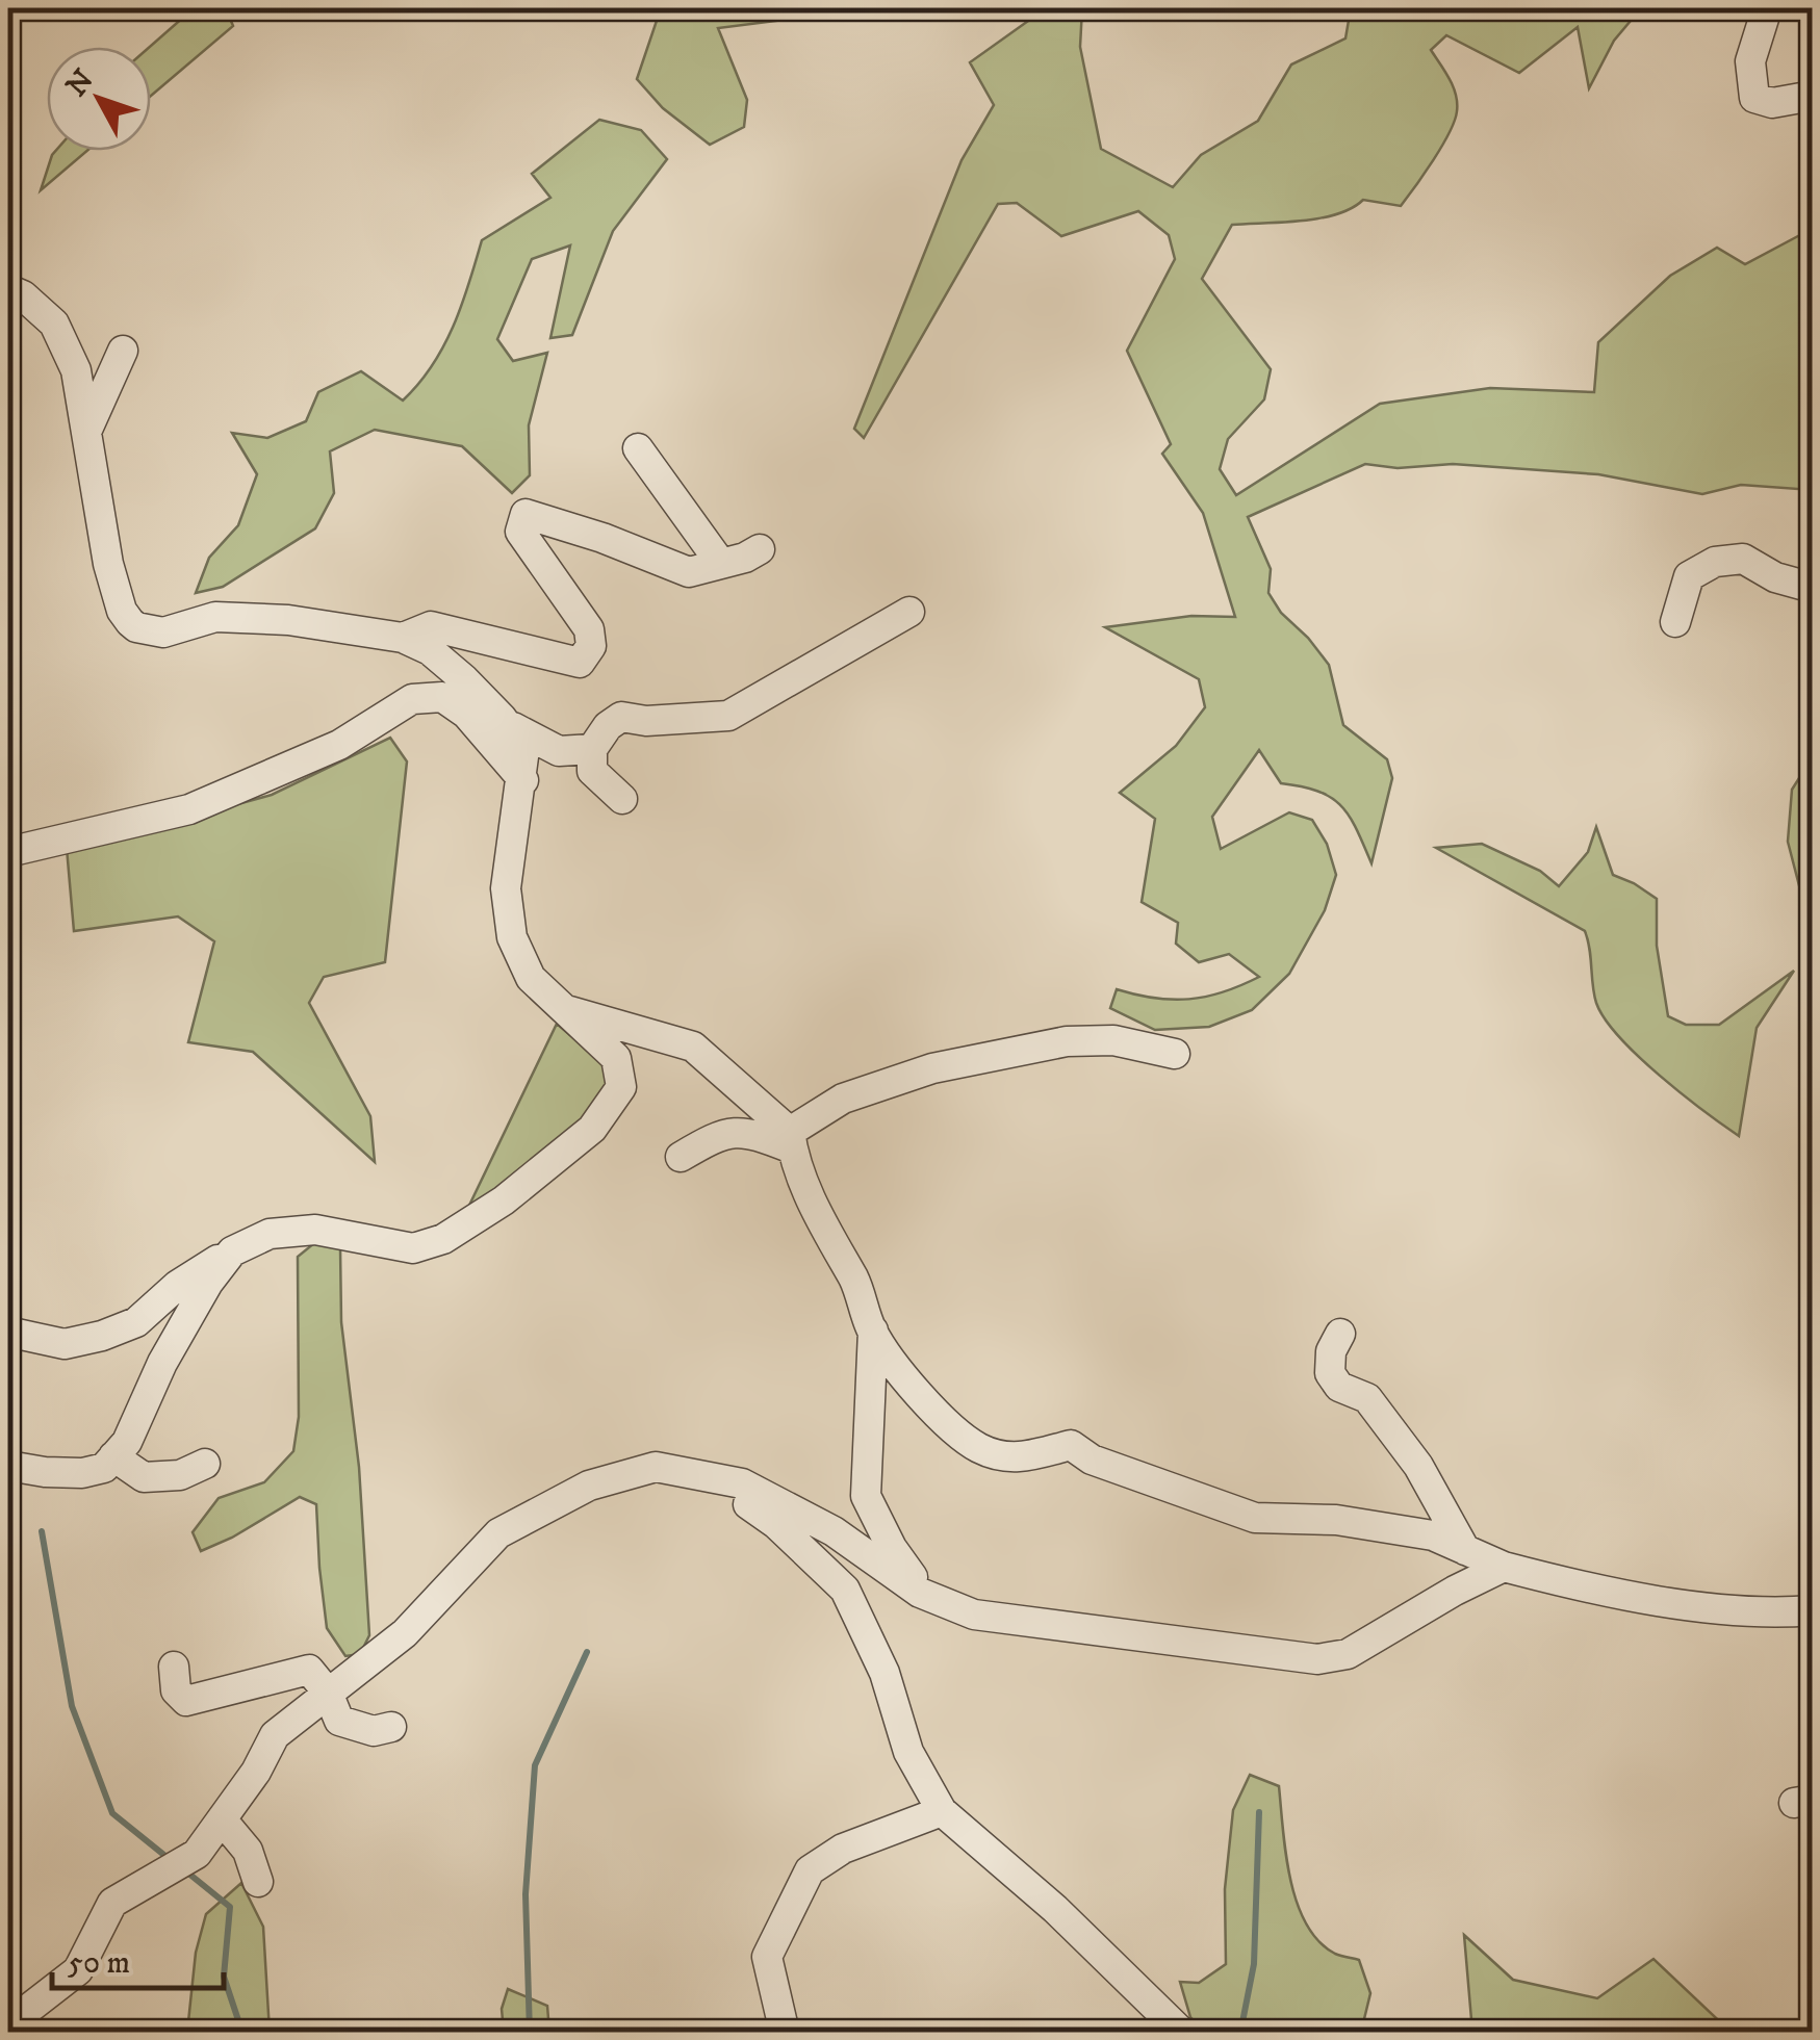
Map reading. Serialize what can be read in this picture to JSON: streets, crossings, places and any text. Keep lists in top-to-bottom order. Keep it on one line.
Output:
{"scale_bar":"50 m","north":"top left"}
